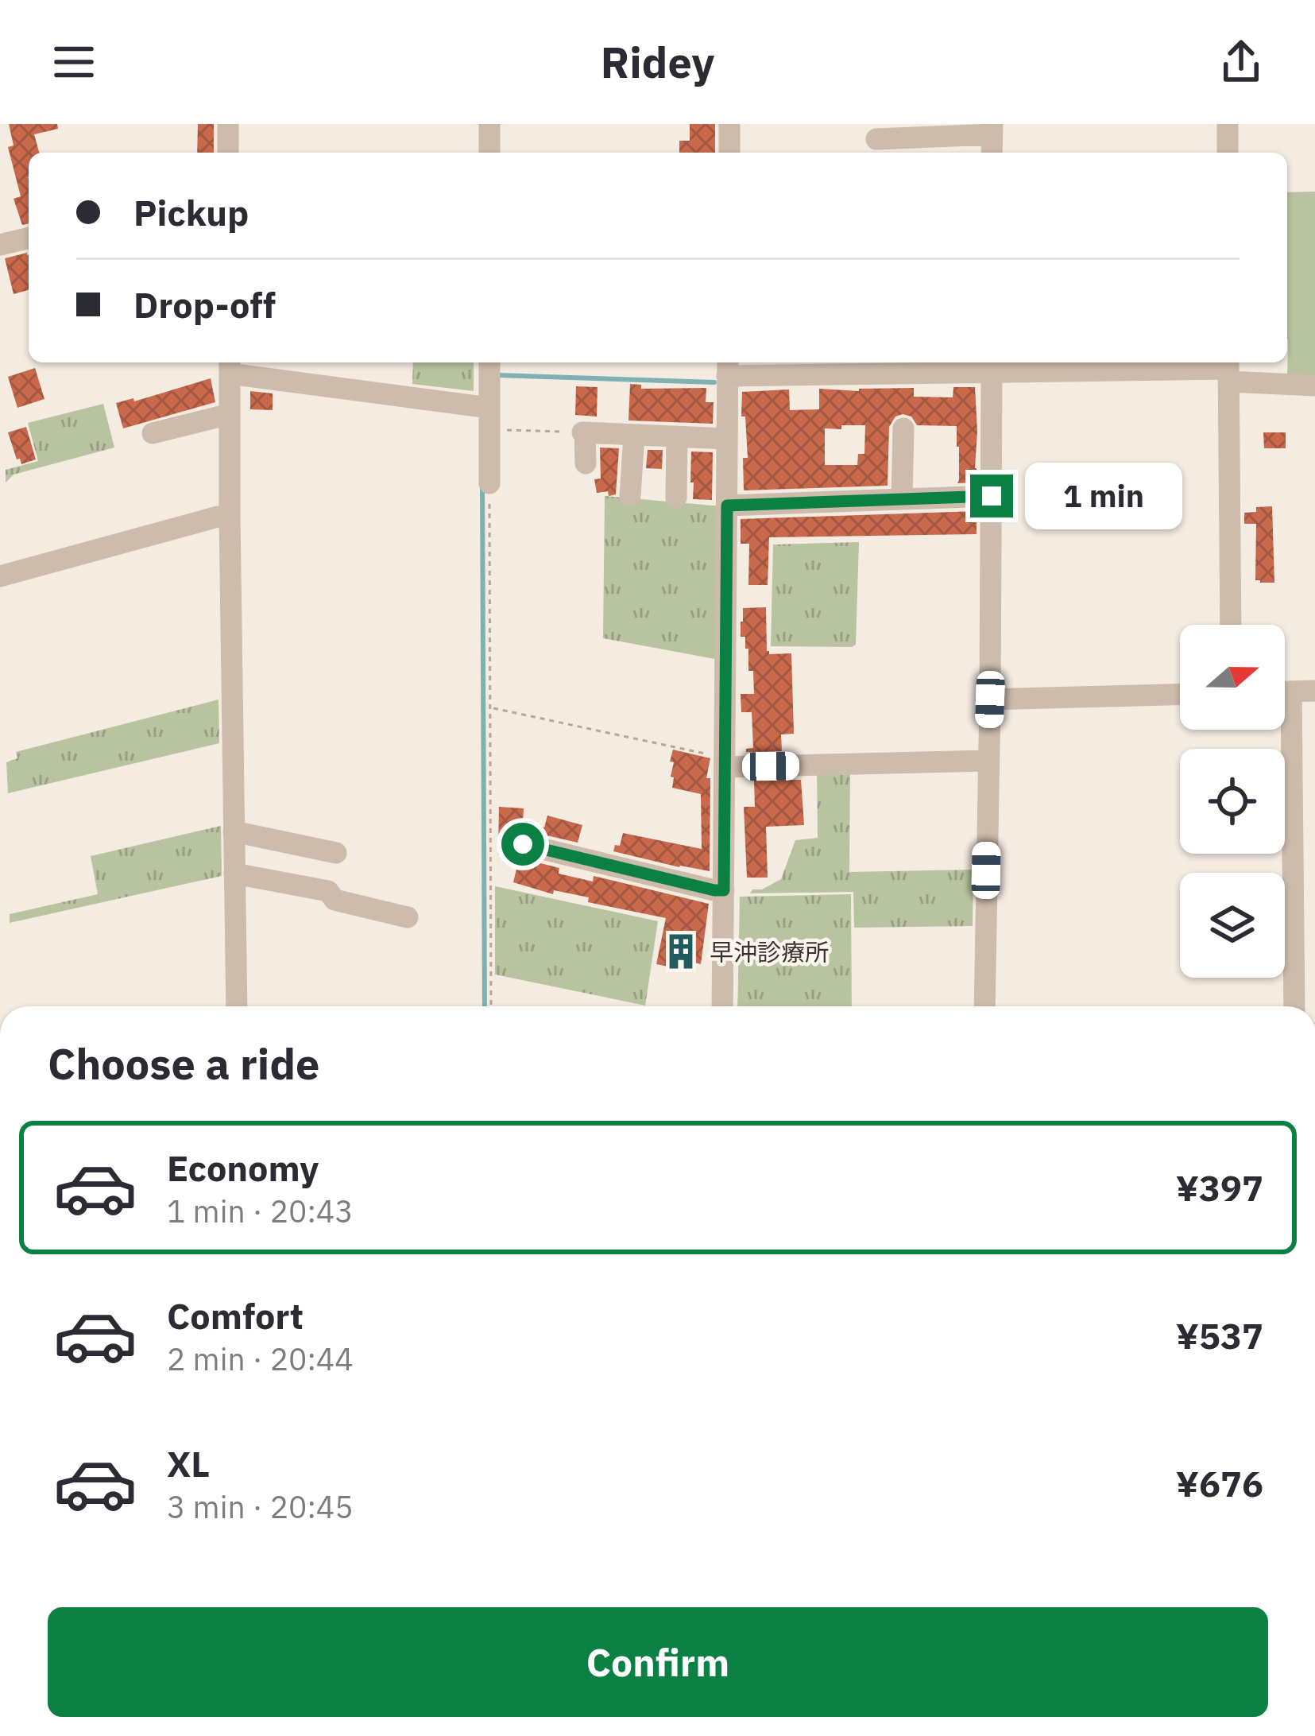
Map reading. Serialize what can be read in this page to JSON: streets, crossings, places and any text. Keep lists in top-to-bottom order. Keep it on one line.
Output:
{"places":{"building":["早沖診療所"]},"north":"right","page":{"header":"Ridey","banner":["Pickup","Drop-off"],"bubble":"1 min","heading":"Choose a ride","list":[{"name":"Economy","note":"1 min · 20:43","value":"¥397"},{"name":"Comfort","note":"2 min · 20:44","value":"¥537"},{"name":"XL","note":"3 min · 20:45","value":"¥676"}],"buttons":"Confirm"}}
